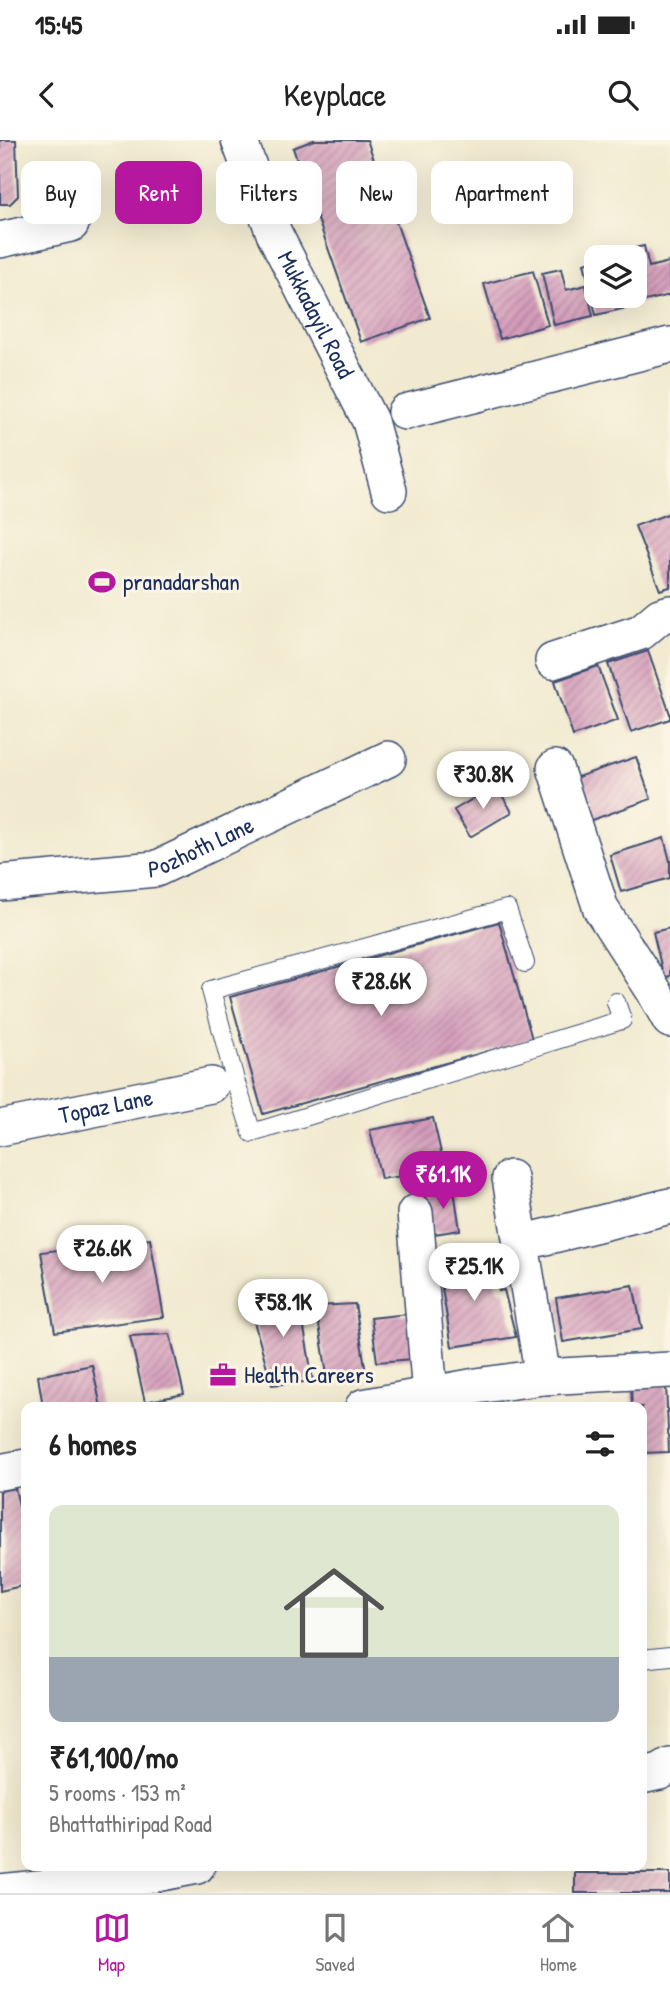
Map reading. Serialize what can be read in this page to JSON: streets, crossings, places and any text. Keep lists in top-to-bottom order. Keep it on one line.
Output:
{"streets":{"street":["Mukkadayil Road","Pozhoth Lane","Topaz Lane"]},"places":{"sports":["pranadarshan"],"office":["Health Careers"]},"page":{"status":"15:45","header":"Keyplace","chip":["Buy","Rent","Filters","New","Apartment"],"price":["₹30.8K","₹28.6K","₹61.1K","₹26.6K","₹25.1K","₹58.1K"],"heading":"6 homes","list":[{"name":"₹61,100/mo","note":"5 rooms · 153 m² · Bhattathiripad Road"}],"tabs":["Map","Saved","Home"]}}
